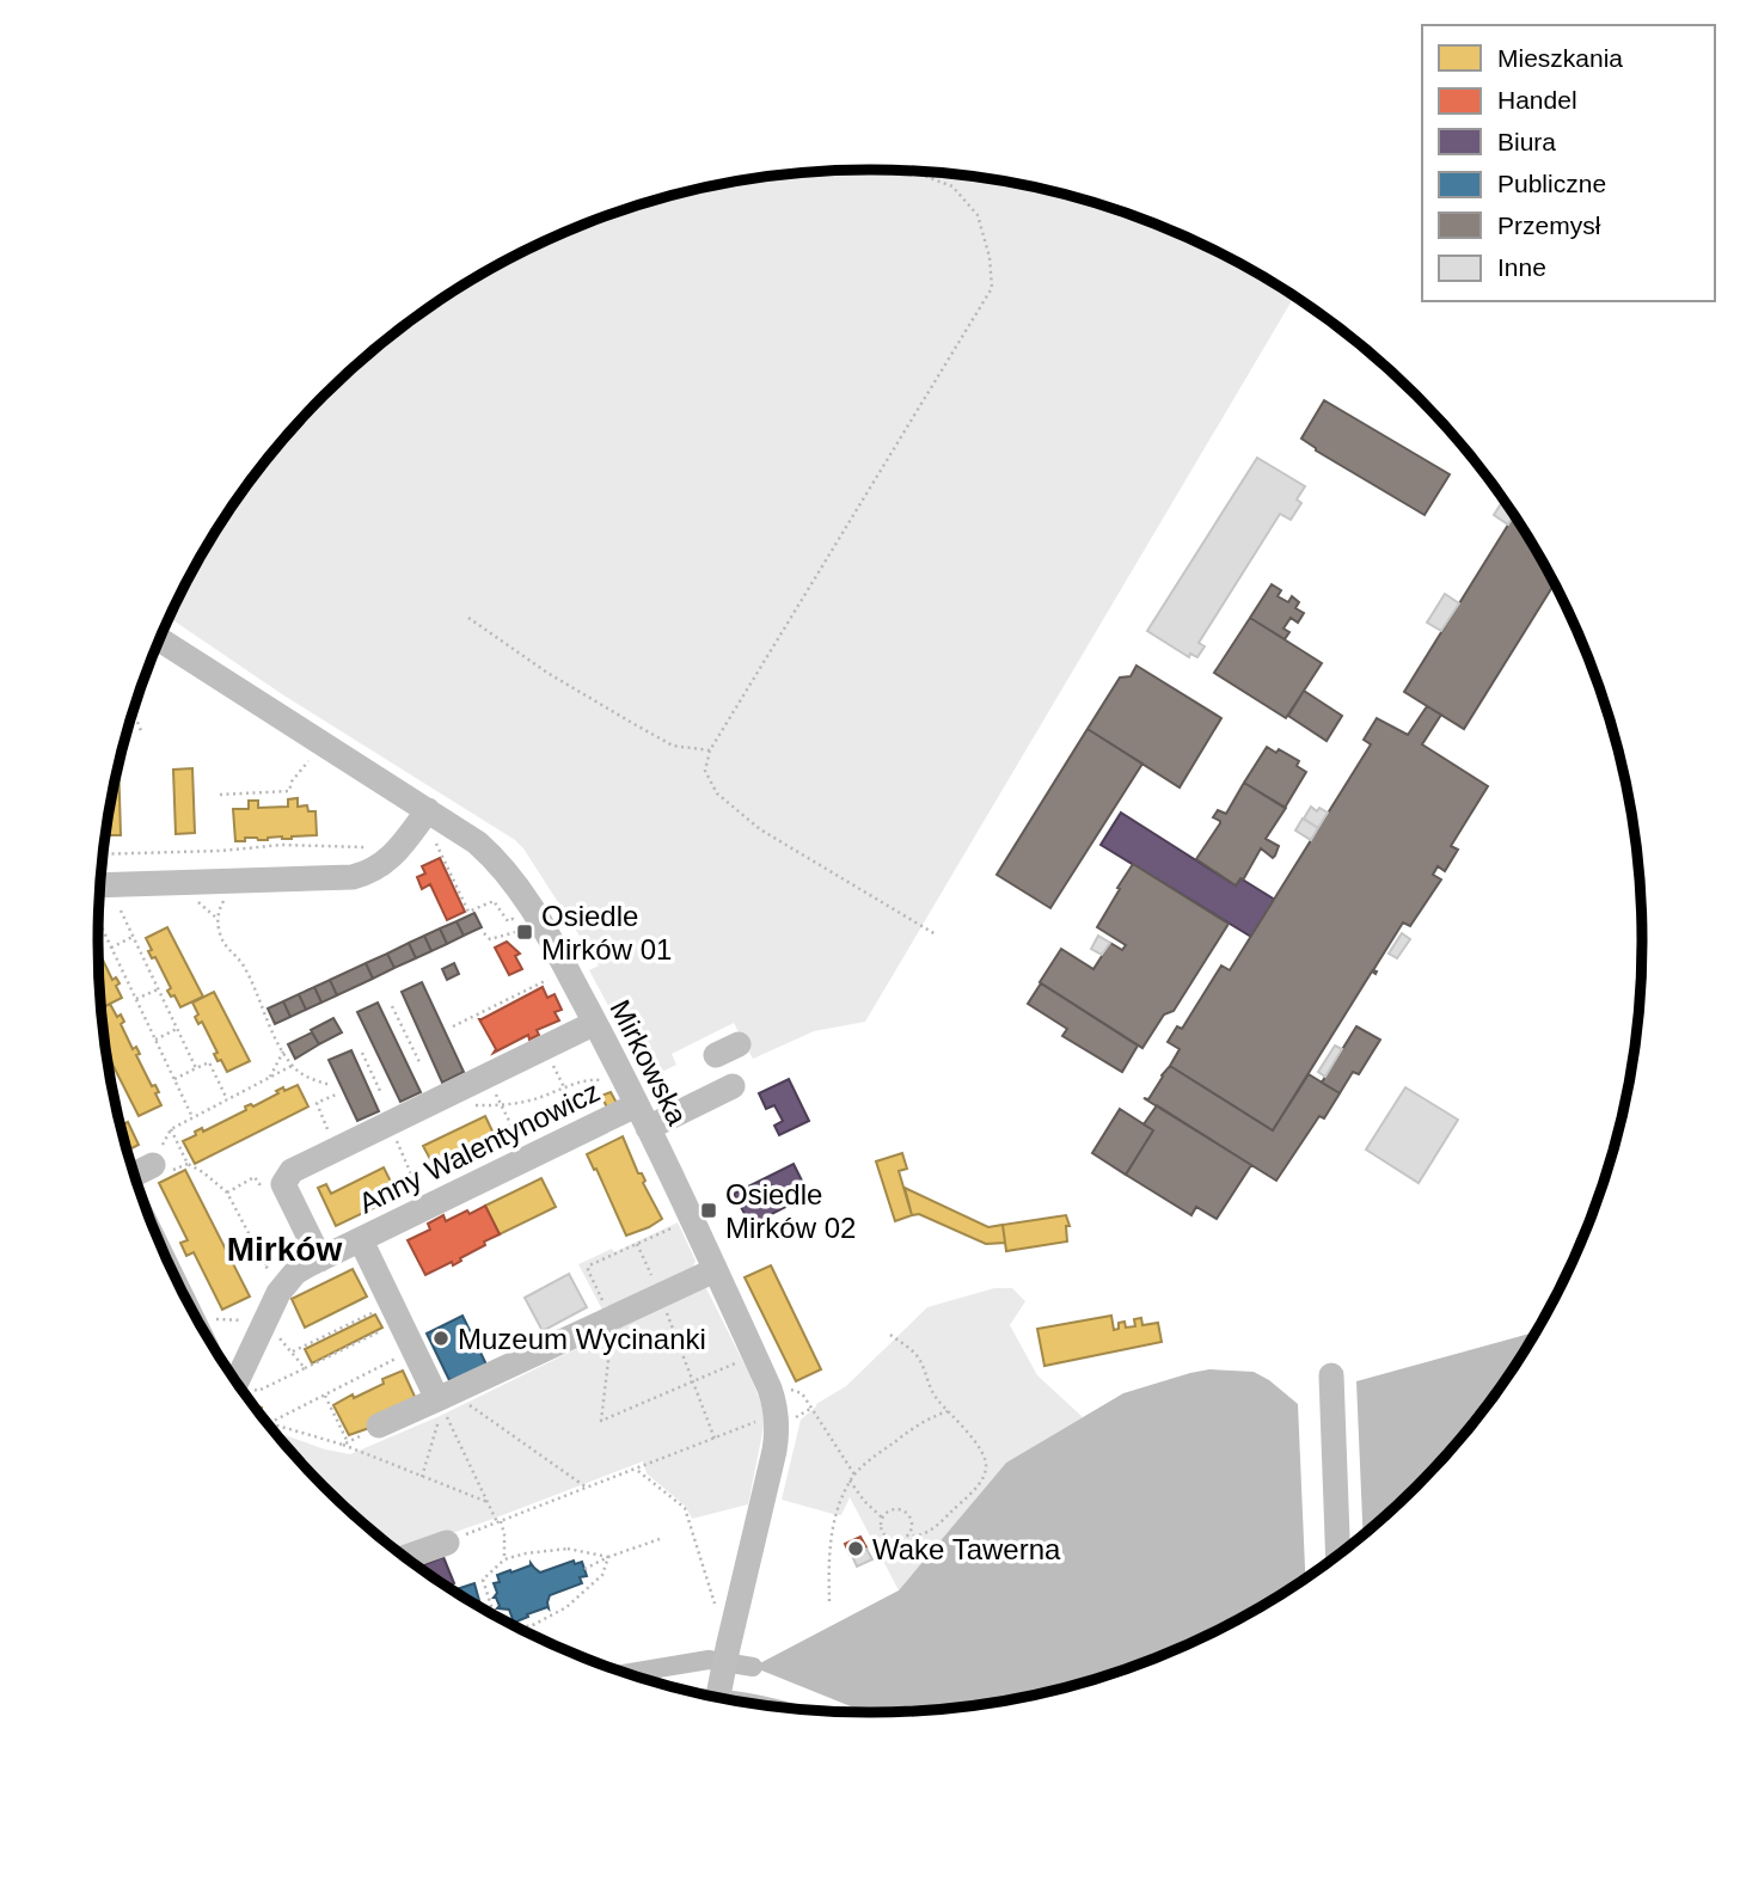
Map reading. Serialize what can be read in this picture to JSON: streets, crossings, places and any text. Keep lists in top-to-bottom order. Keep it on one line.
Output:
{"streets":{"street":["Mirkowska","Anny Walentynowicz"]},"crossings":[["Mirkowska","Anny Walentynowicz"]],"districts":["Mirków"],"places":{"transit":["Osiedle Mirków 01","Osiedle Mirków 02"],"other":["Muzeum Wycinanki","Wake Tawerna"]},"legend":["Mieszkania","Handel","Biura","Publiczne","Przemysł","Inne"]}
